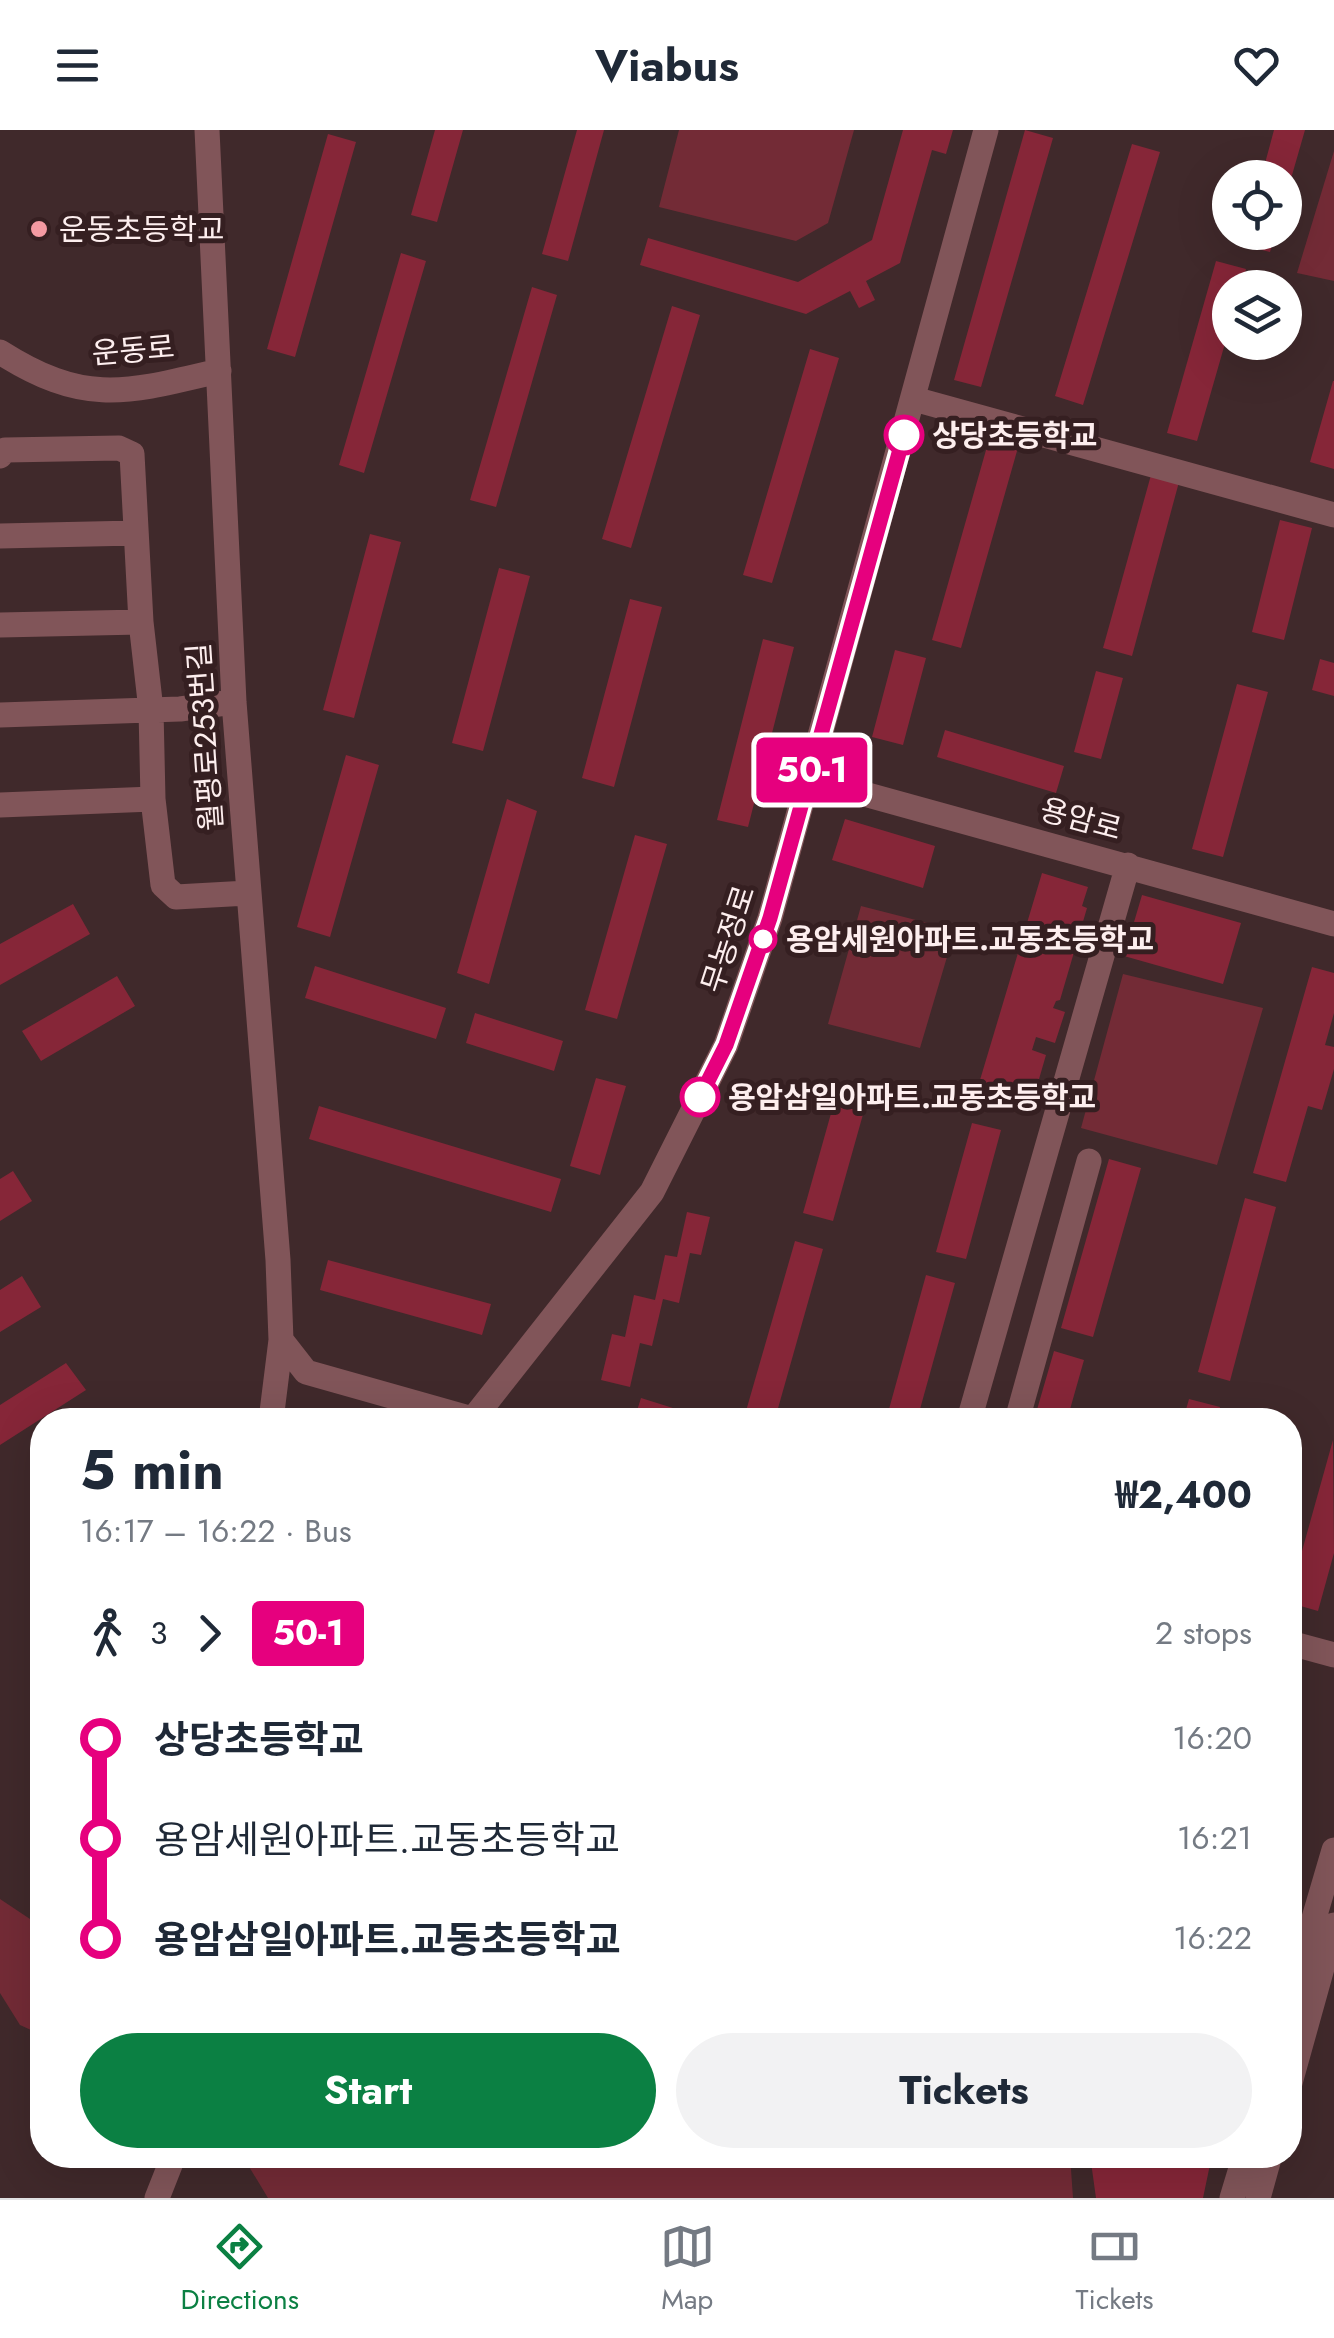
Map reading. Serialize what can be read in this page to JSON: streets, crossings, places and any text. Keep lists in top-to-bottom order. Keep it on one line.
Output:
{"streets":{"street":["운동로","월평로253번길","용암로","무농정로"]},"crossings":[["운동로","월평로253번길"],["월평로253번길","무농정로"],["용암로","무농정로"]],"places":["운동초등학교","상당초등학교","용암세원아파트.교동초등학교","용암삼일아파트.교동초등학교"],"lines":["bus line 50-1"],"page":{"header":"Viabus","on_map":"50-1","heading":["5 min","16:17 – 16:22 · Bus","₩2,400"],"legs":["3","50-1","2 stops"],"list":[{"name":"상당초등학교","value":"16:20"},{"name":"용암세원아파트.교동초등학교","value":"16:21"},{"name":"용암삼일아파트.교동초등학교","value":"16:22"}],"buttons":["Start","Tickets"],"tabs":["Directions","Map","Tickets"]}}
